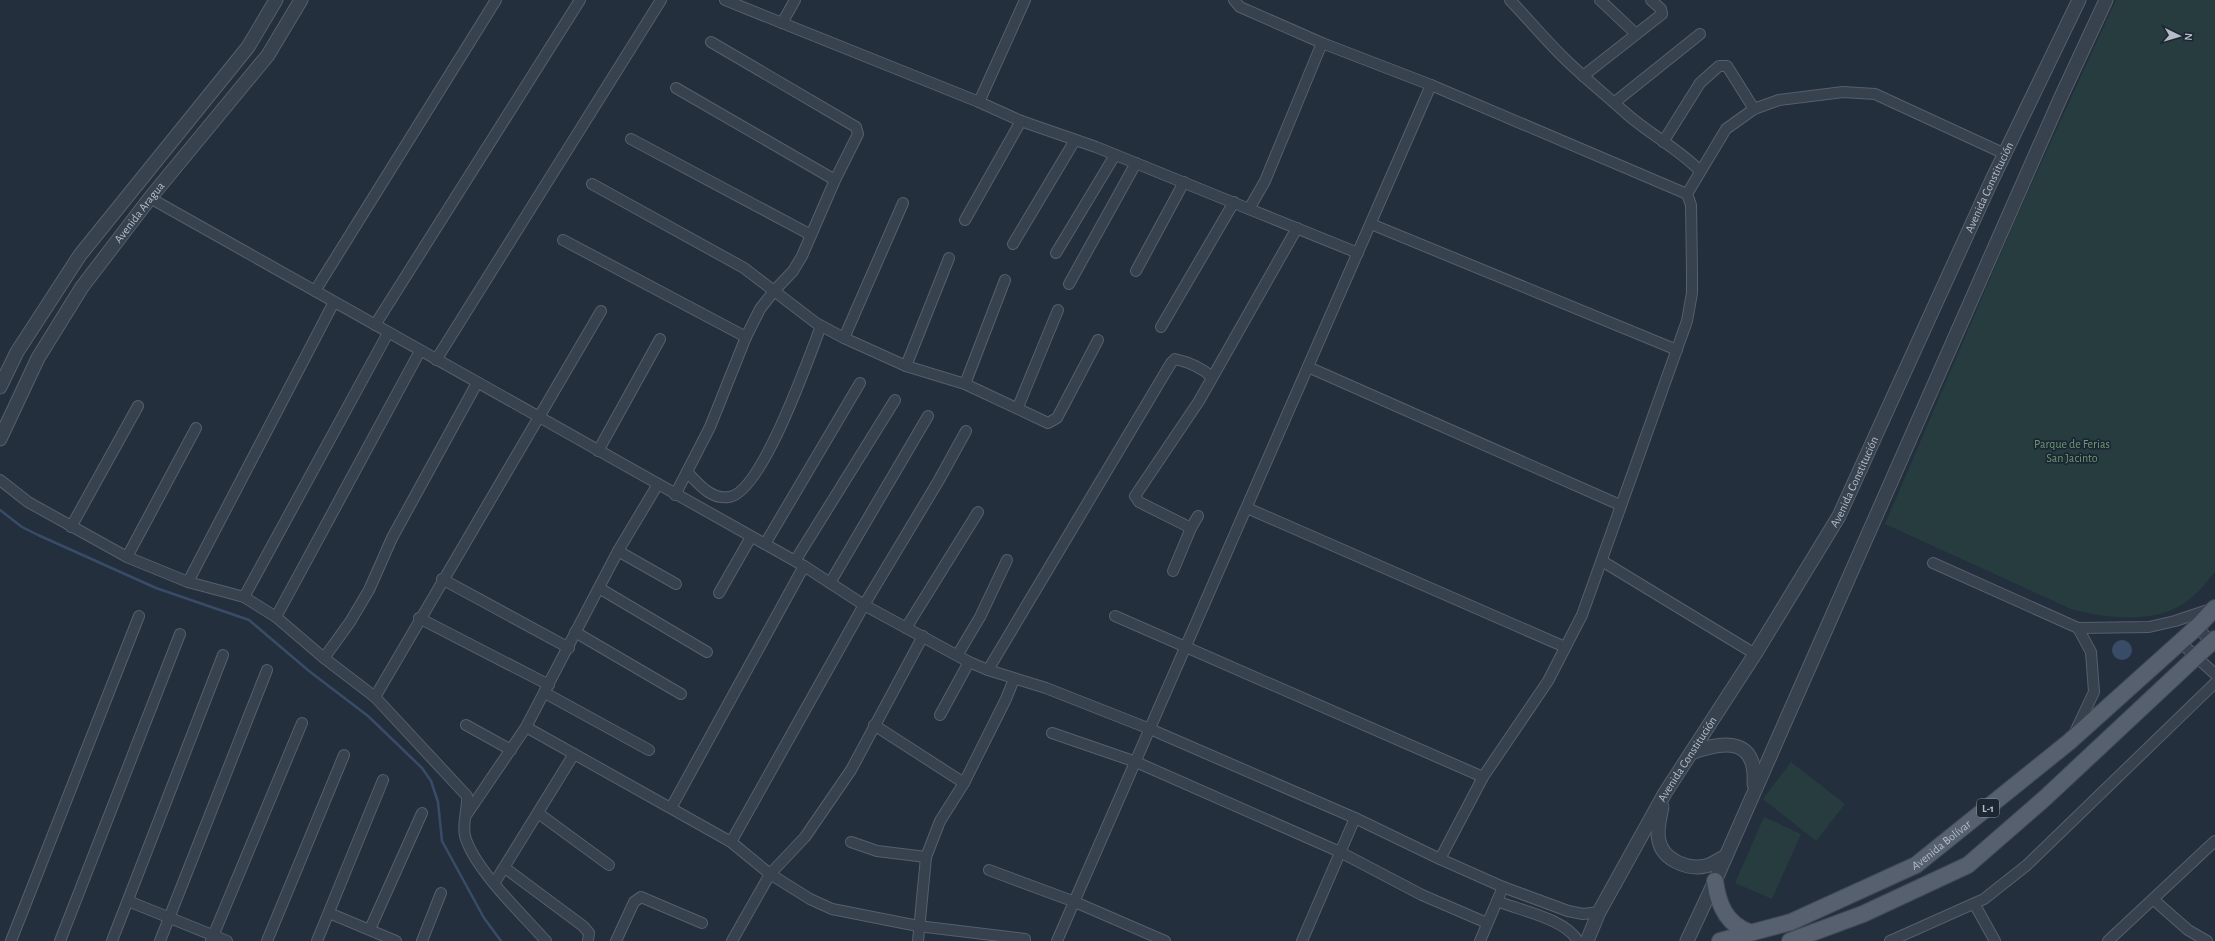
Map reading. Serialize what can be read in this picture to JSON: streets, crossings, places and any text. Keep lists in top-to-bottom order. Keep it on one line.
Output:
{"streets":{"main road":["L-1","Avenida Bolívar"],"street":["Avenida Constitución","Avenida Aragua"]},"parks":["Parque de Ferias San Jacinto"],"north":"right"}
